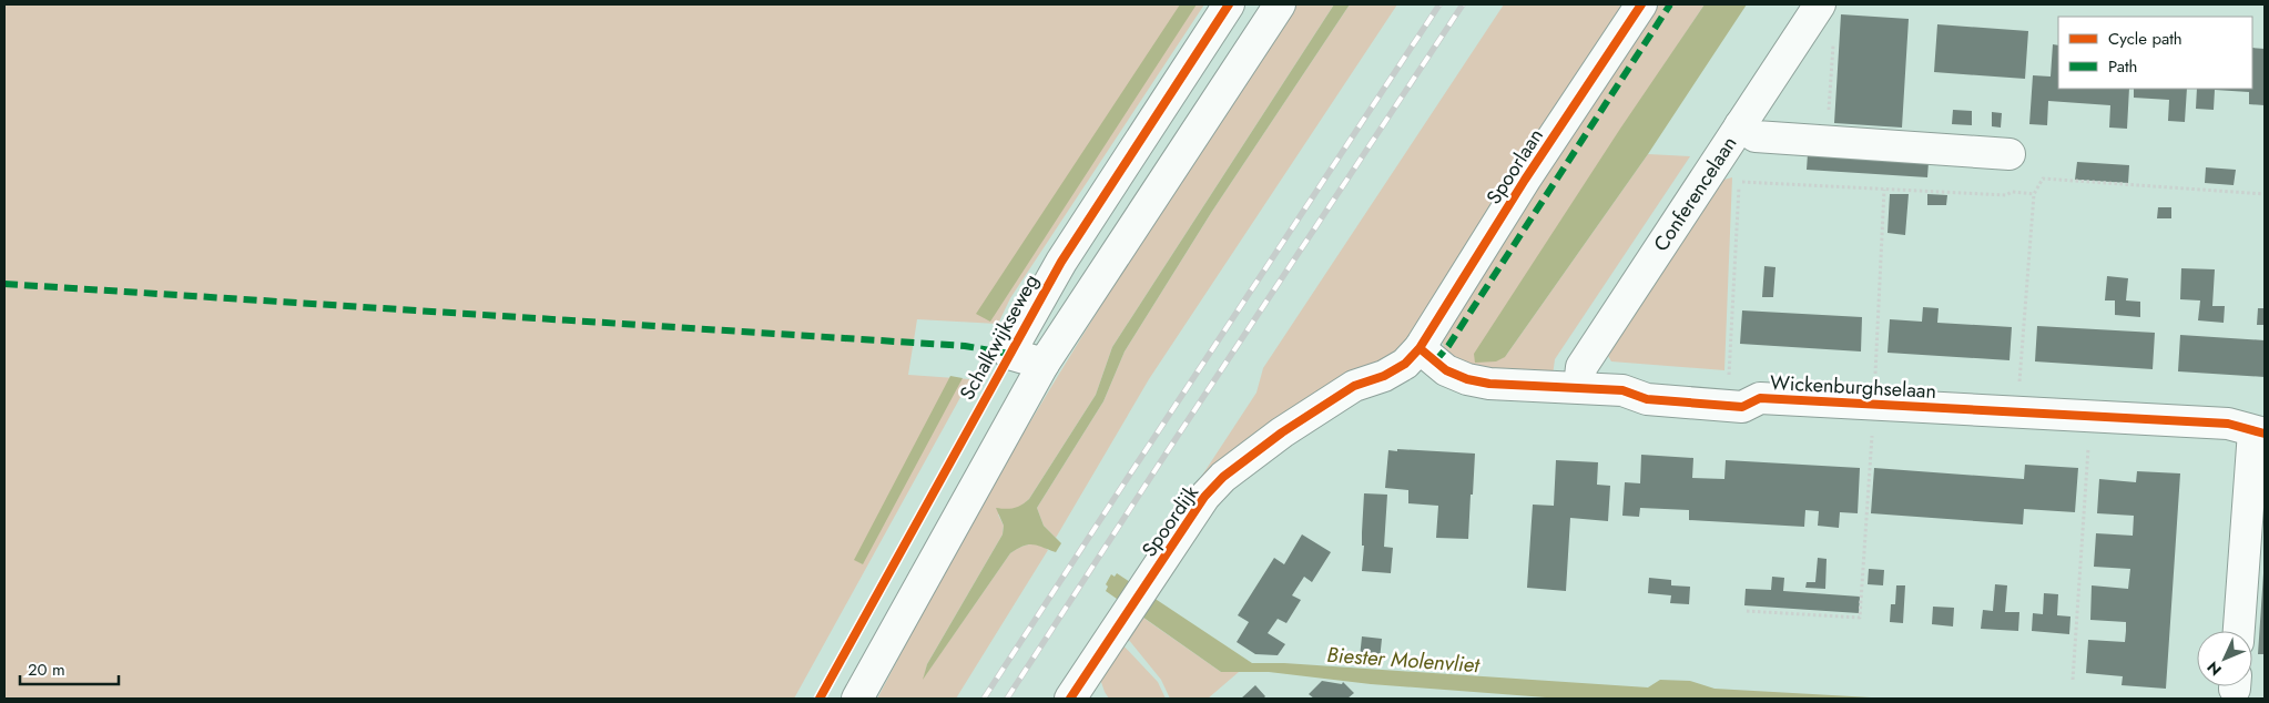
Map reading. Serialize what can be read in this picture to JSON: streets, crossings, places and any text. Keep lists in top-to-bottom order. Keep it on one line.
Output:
{"streets":{"street":["Spoorlaan","Conferencelaan","Schalkwijkseweg","Wickenburghselaan","Spoordijk"]},"crossings":[["Spoorlaan","Wickenburghselaan"],["Spoorlaan","Spoordijk"],["Conferencelaan","Wickenburghselaan"],["Wickenburghselaan","Spoordijk"]],"water":["Biester Molenvliet"],"legend":["Cycle path","Path"],"scale_bar":"20 m","north":"bottom left"}
